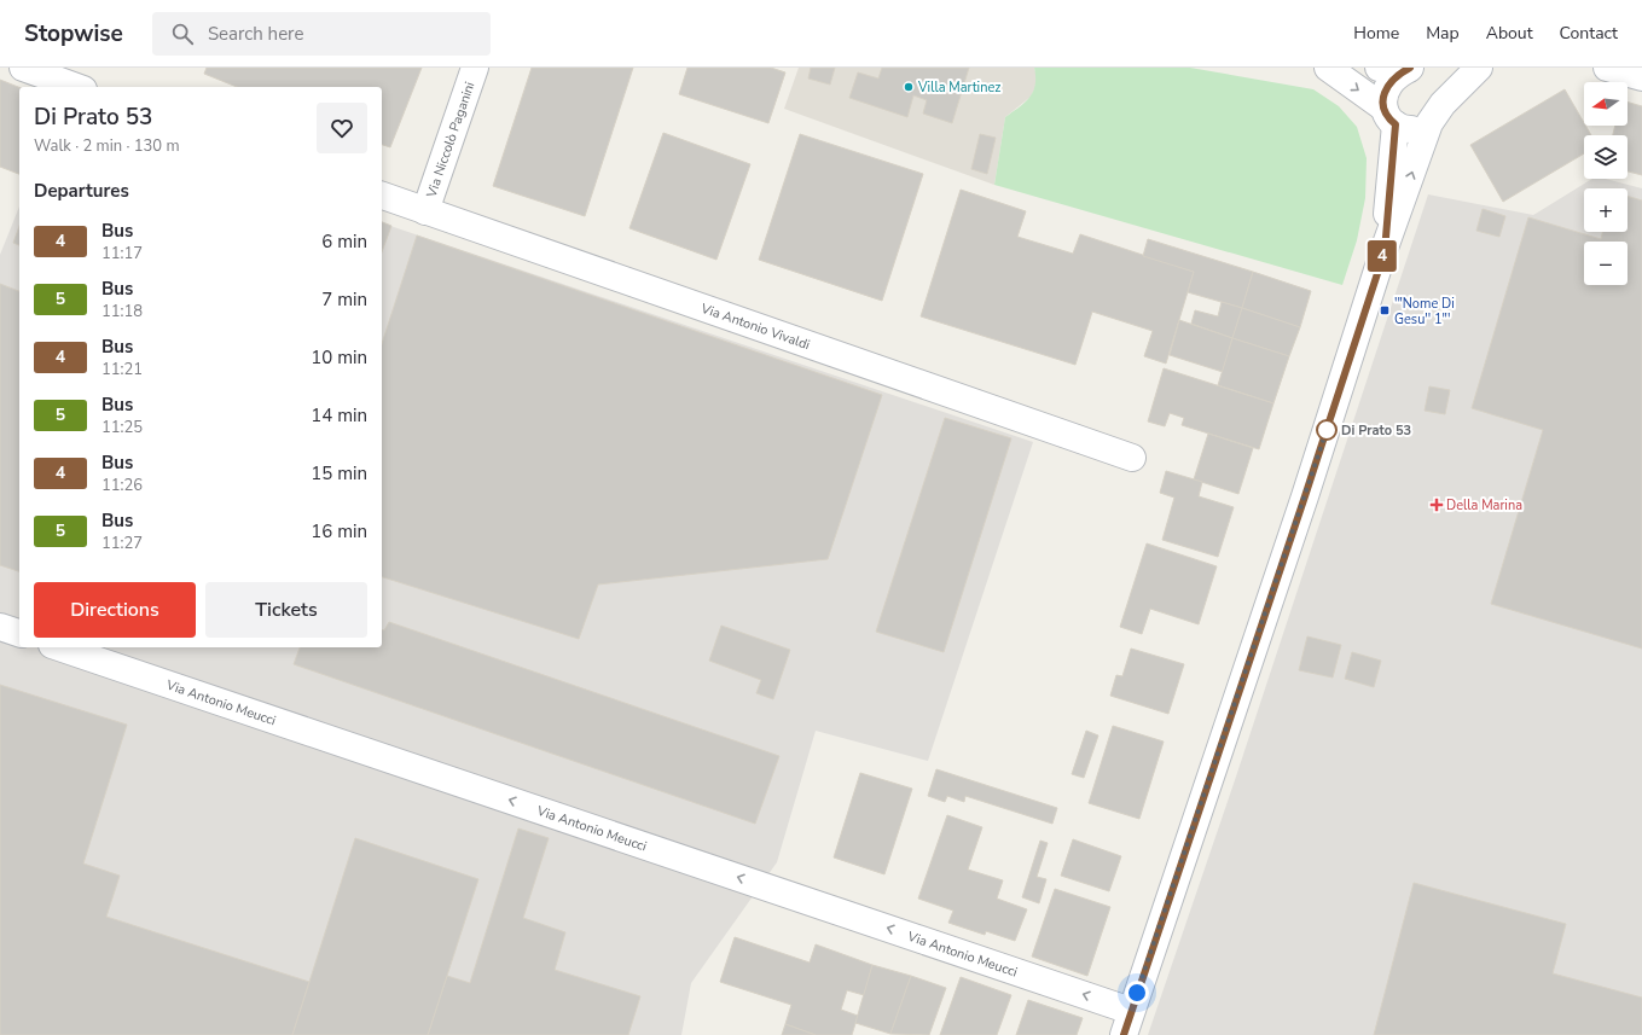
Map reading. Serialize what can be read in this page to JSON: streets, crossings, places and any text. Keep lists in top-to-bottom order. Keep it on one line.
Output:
{"streets":{"street":["Via Niccolò Paganini","Via Antonio Vivaldi","Via Antonio Meucci"]},"crossings":[["Via Niccolò Paganini","Via Antonio Vivaldi"]],"one_way":["Via Antonio Meucci"],"places":{"other":["Villa Martinez","Di Prato 53"],"transit":["'\"Nome Di Gesu'' 1\"'"],"health":["Della Marina"]},"lines":["bus line 4"],"north":"left","page":{"header":"Stopwise","search":"Search here","nav":["Home","Map","About","Contact"],"on_map":"4","map_buttons":["+","−"],"heading":[["Di Prato 53","Walk · 2 min · 130 m"],"Departures"],"list":[{"mark":"4","name":"Bus","note":"11:17","value":"6 min"},{"mark":"5","name":"Bus","note":"11:18","value":"7 min"},{"mark":"4","name":"Bus","note":"11:21","value":"10 min"},{"mark":"5","name":"Bus","note":"11:25","value":"14 min"},{"mark":"4","name":"Bus","note":"11:26","value":"15 min"},{"mark":"5","name":"Bus","note":"11:27","value":"16 min"}],"buttons":["Directions","Tickets"]}}
